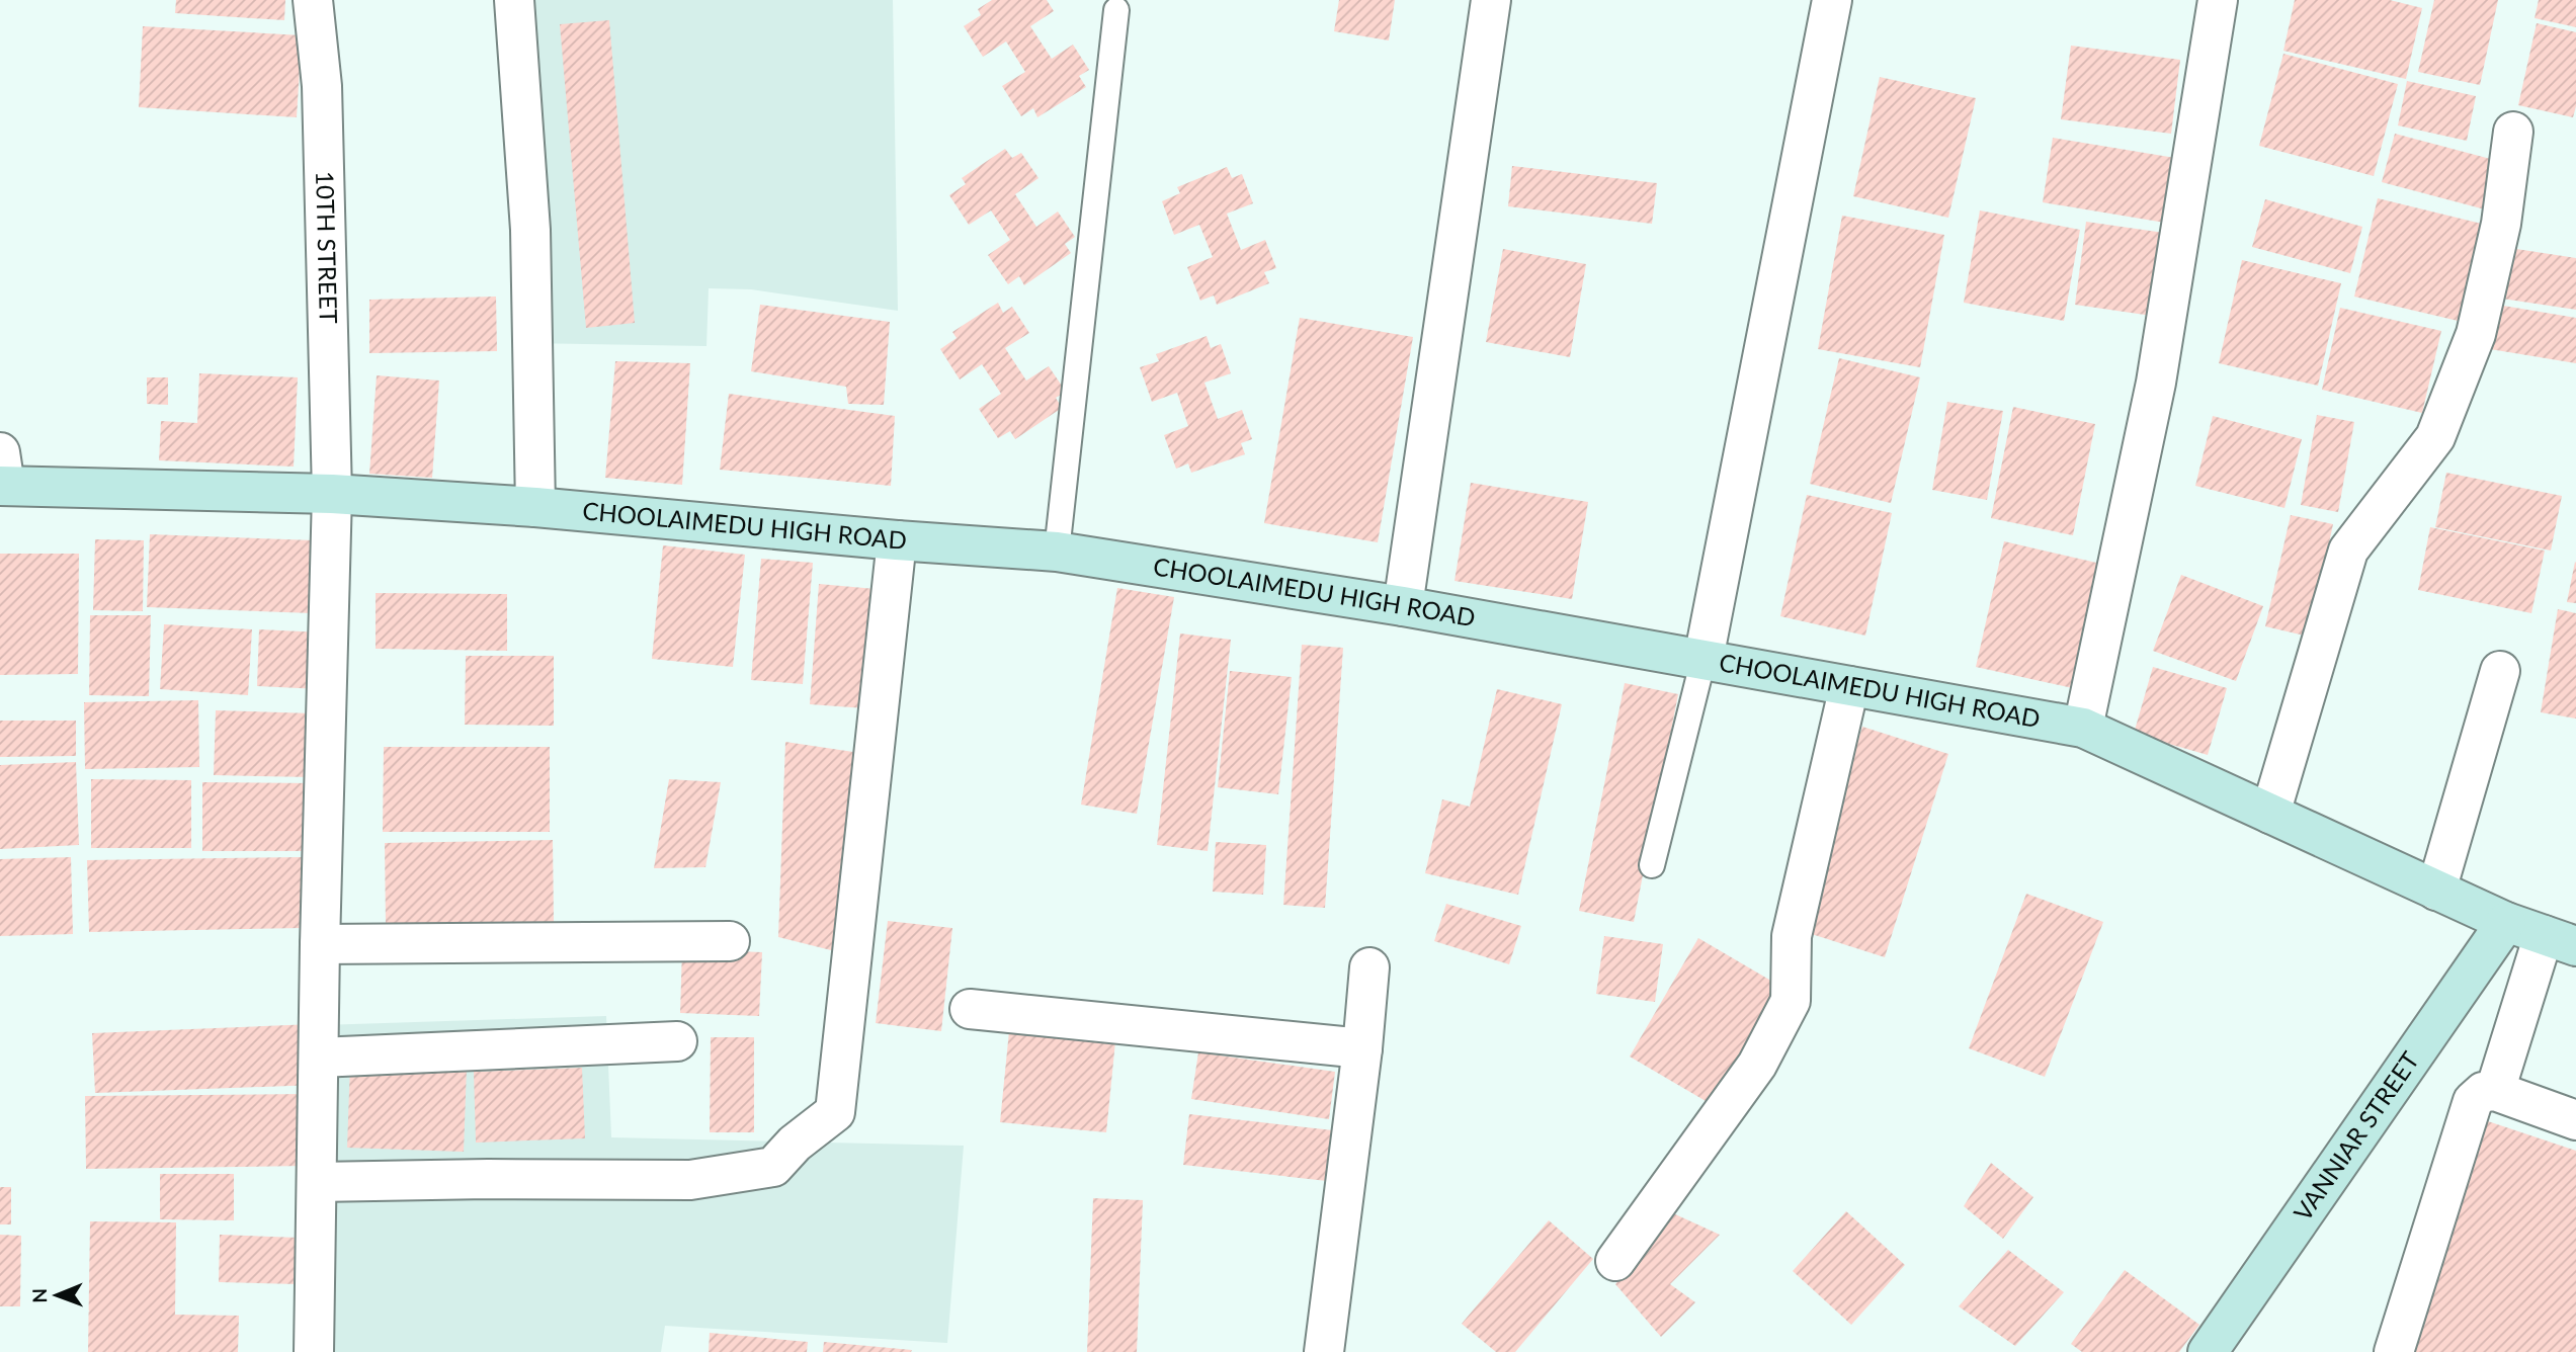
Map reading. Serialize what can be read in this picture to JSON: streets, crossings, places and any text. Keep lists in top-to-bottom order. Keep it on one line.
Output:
{"streets":{"street":["10TH STREET","CHOOLAIMEDU HIGH ROAD","VANNIAR STREET"]},"crossings":[["10TH STREET","CHOOLAIMEDU HIGH ROAD"],["CHOOLAIMEDU HIGH ROAD","VANNIAR STREET"]],"north":"left"}
